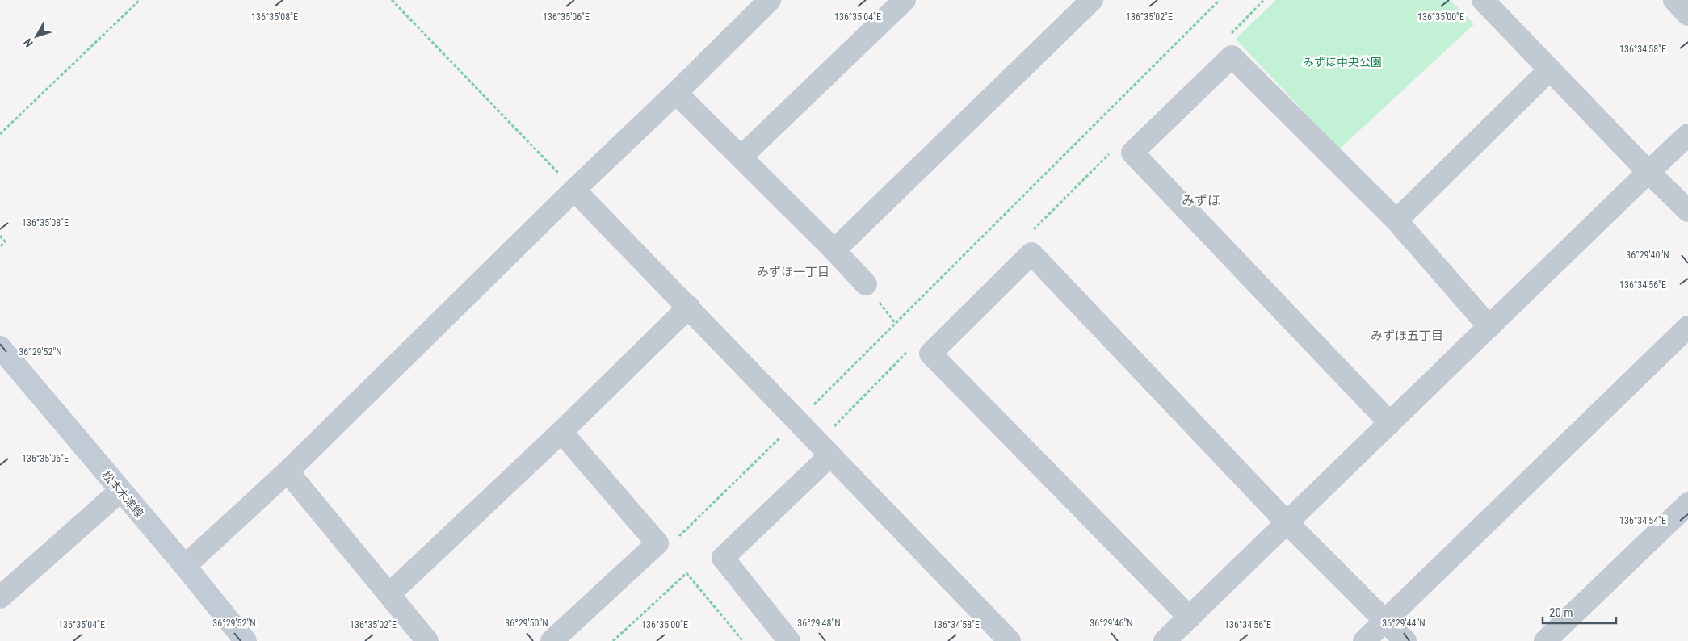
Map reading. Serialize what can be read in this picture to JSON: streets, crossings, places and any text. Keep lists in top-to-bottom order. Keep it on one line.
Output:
{"streets":{"main road":["松本木津線"]},"districts":["みずほ","みずほ一丁目","みずほ五丁目"],"parks":["みずほ中央公園"],"scale_bar":"20 m","north":"bottom left","coordinates":["136°35'08\"E","136°35'06\"E","136°35'04\"E","136°35'02\"E","136°35'00\"E","136°34'58\"E","36°29'40\"N","136°34'56\"E","36°29'52\"N","136°34'54\"E","36°29'50\"N","36°29'48\"N","36°29'46\"N","36°29'44\"N"]}
